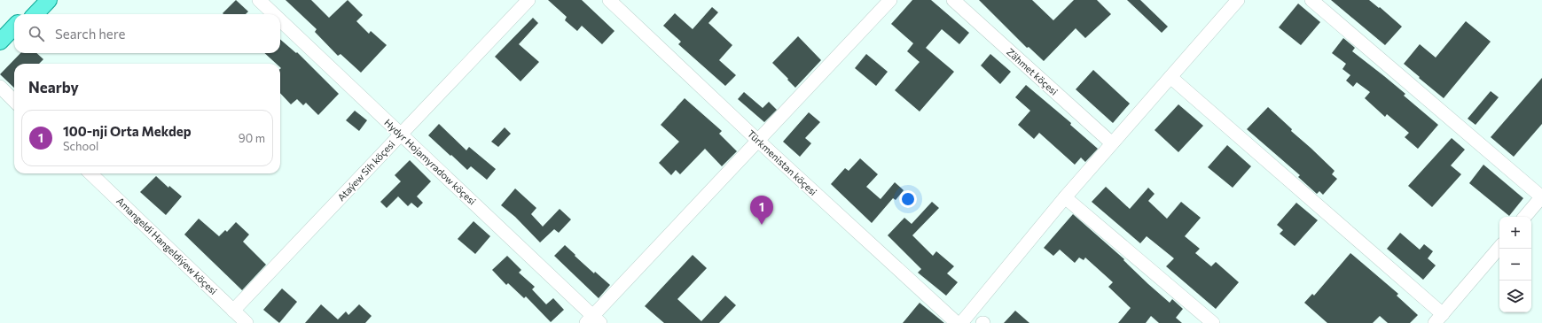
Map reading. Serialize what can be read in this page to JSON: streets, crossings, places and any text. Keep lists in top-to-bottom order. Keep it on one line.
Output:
{"streets":{"street":["Zähmet köçesi","Hydyr Hojamyradow köçesi","Türkmenistan köçesi","Ataýew Sih köçesi","Amangeldi Hangeldiýew köçesi"]},"crossings":[["Hydyr Hojamyradow köçesi","Ataýew Sih köçesi"],["Ataýew Sih köçesi","Amangeldi Hangeldiýew köçesi"]],"page":{"search":"Search here","heading":"Nearby","list":[{"mark":"1","name":"100-nji Orta Mekdep","note":"School","value":"90 m"}],"pins":"1","map_buttons":["+","−"]}}
